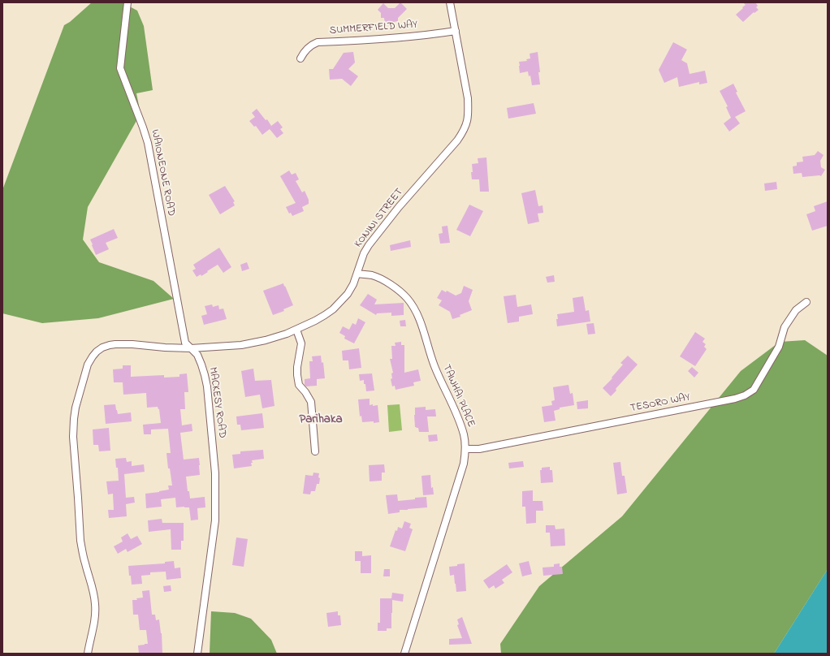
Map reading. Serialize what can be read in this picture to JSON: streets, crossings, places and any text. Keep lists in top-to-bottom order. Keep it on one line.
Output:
{"streets":{"street":["SUMMERFIELD WAY","WAIONEONE ROAD","KONINI STREET","TAWHAI PLACE","MACKESY ROAD","TESORO WAY"]},"crossings":[["SUMMERFIELD WAY","KONINI STREET"],["WAIONEONE ROAD","KONINI STREET"],["WAIONEONE ROAD","MACKESY ROAD"],["KONINI STREET","TAWHAI PLACE"],["KONINI STREET","MACKESY ROAD"],["TAWHAI PLACE","TESORO WAY"]],"districts":["Parihaka"]}
